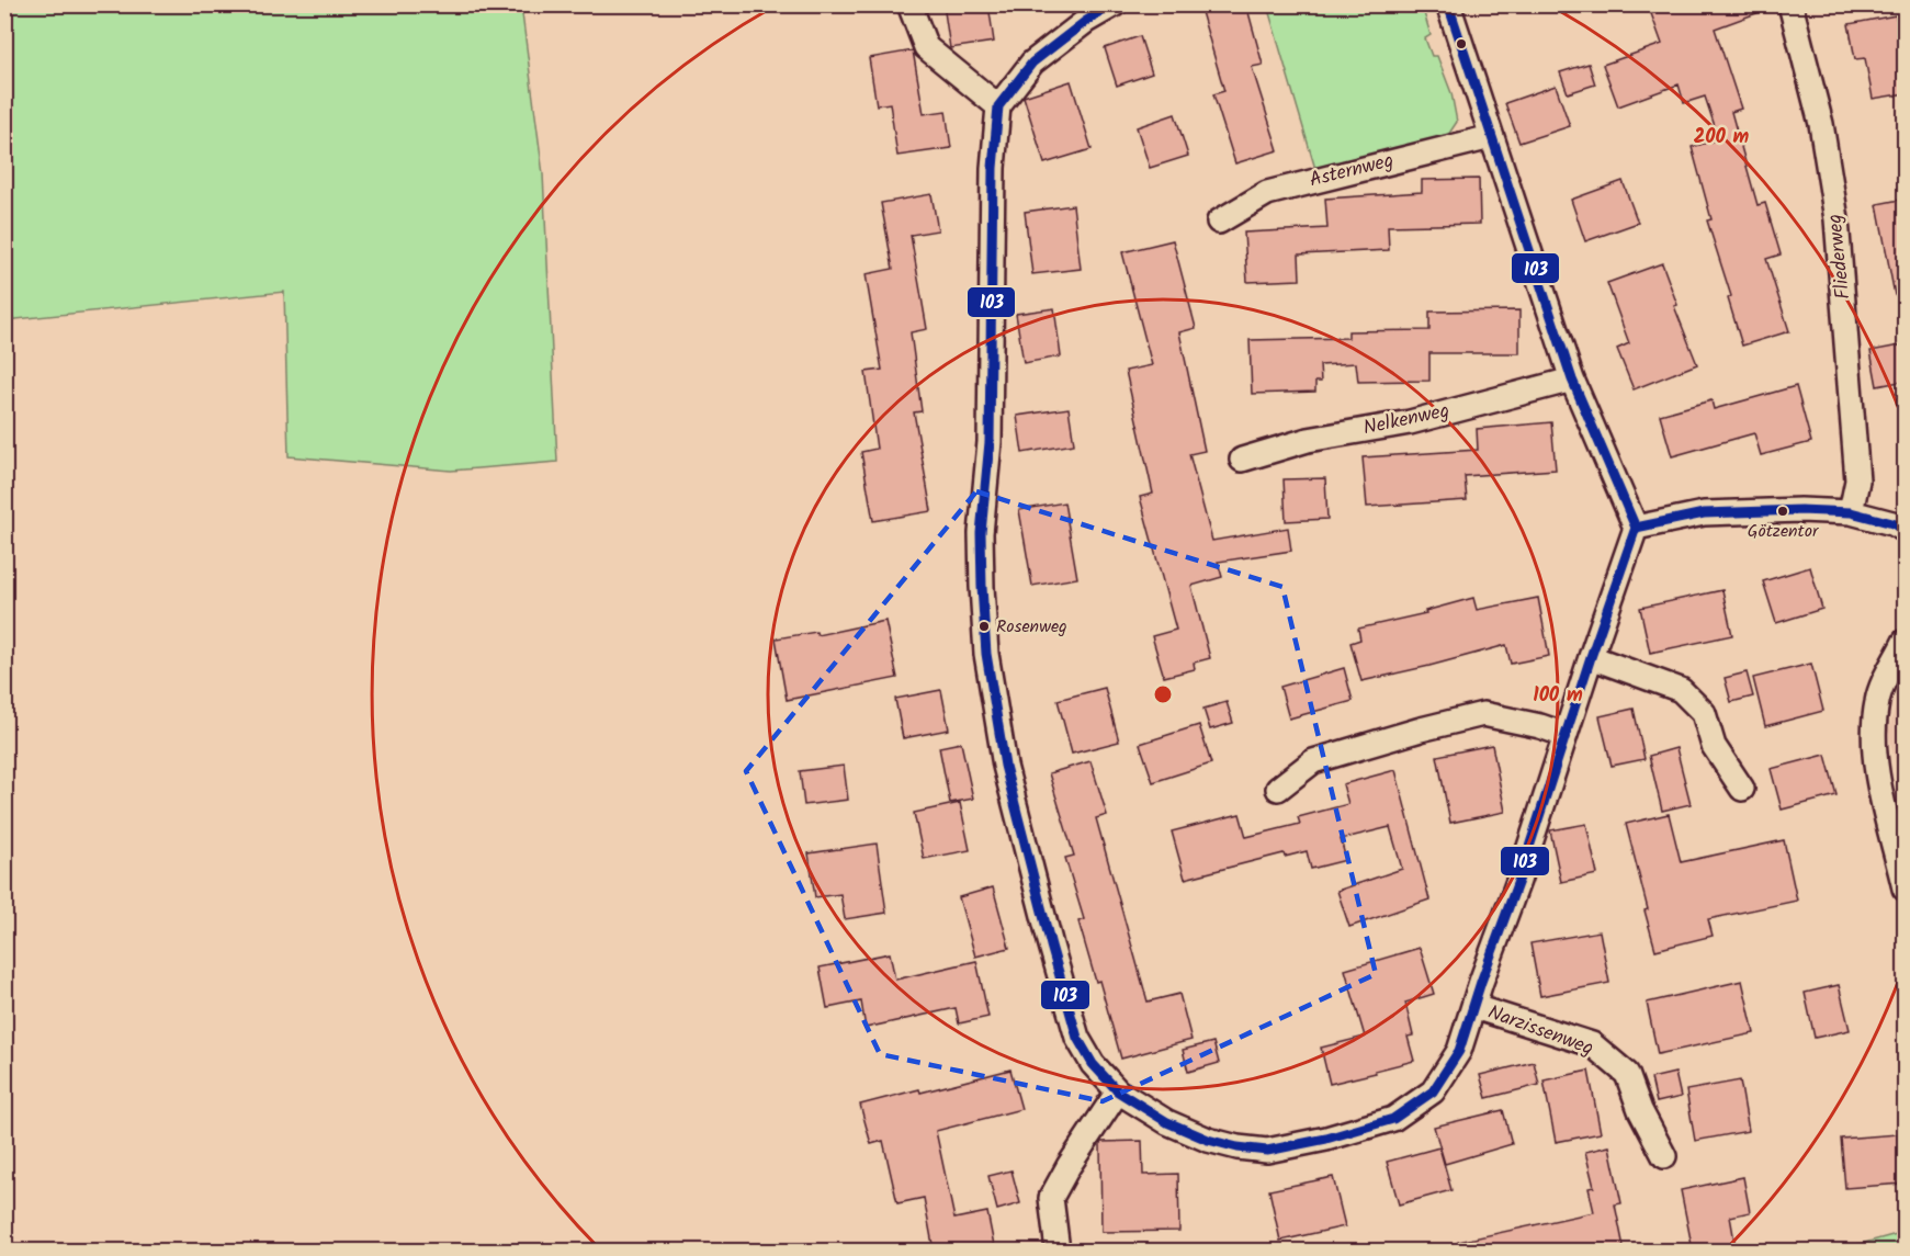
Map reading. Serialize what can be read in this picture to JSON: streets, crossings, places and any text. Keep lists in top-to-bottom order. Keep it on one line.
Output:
{"streets":{"street":["Asternweg","Fliederweg","Nelkenweg","Narzissenweg"]},"places":["Götzentor","Rosenweg"],"lines":["transit line 103"],"rings":["200 m","100 m"]}
